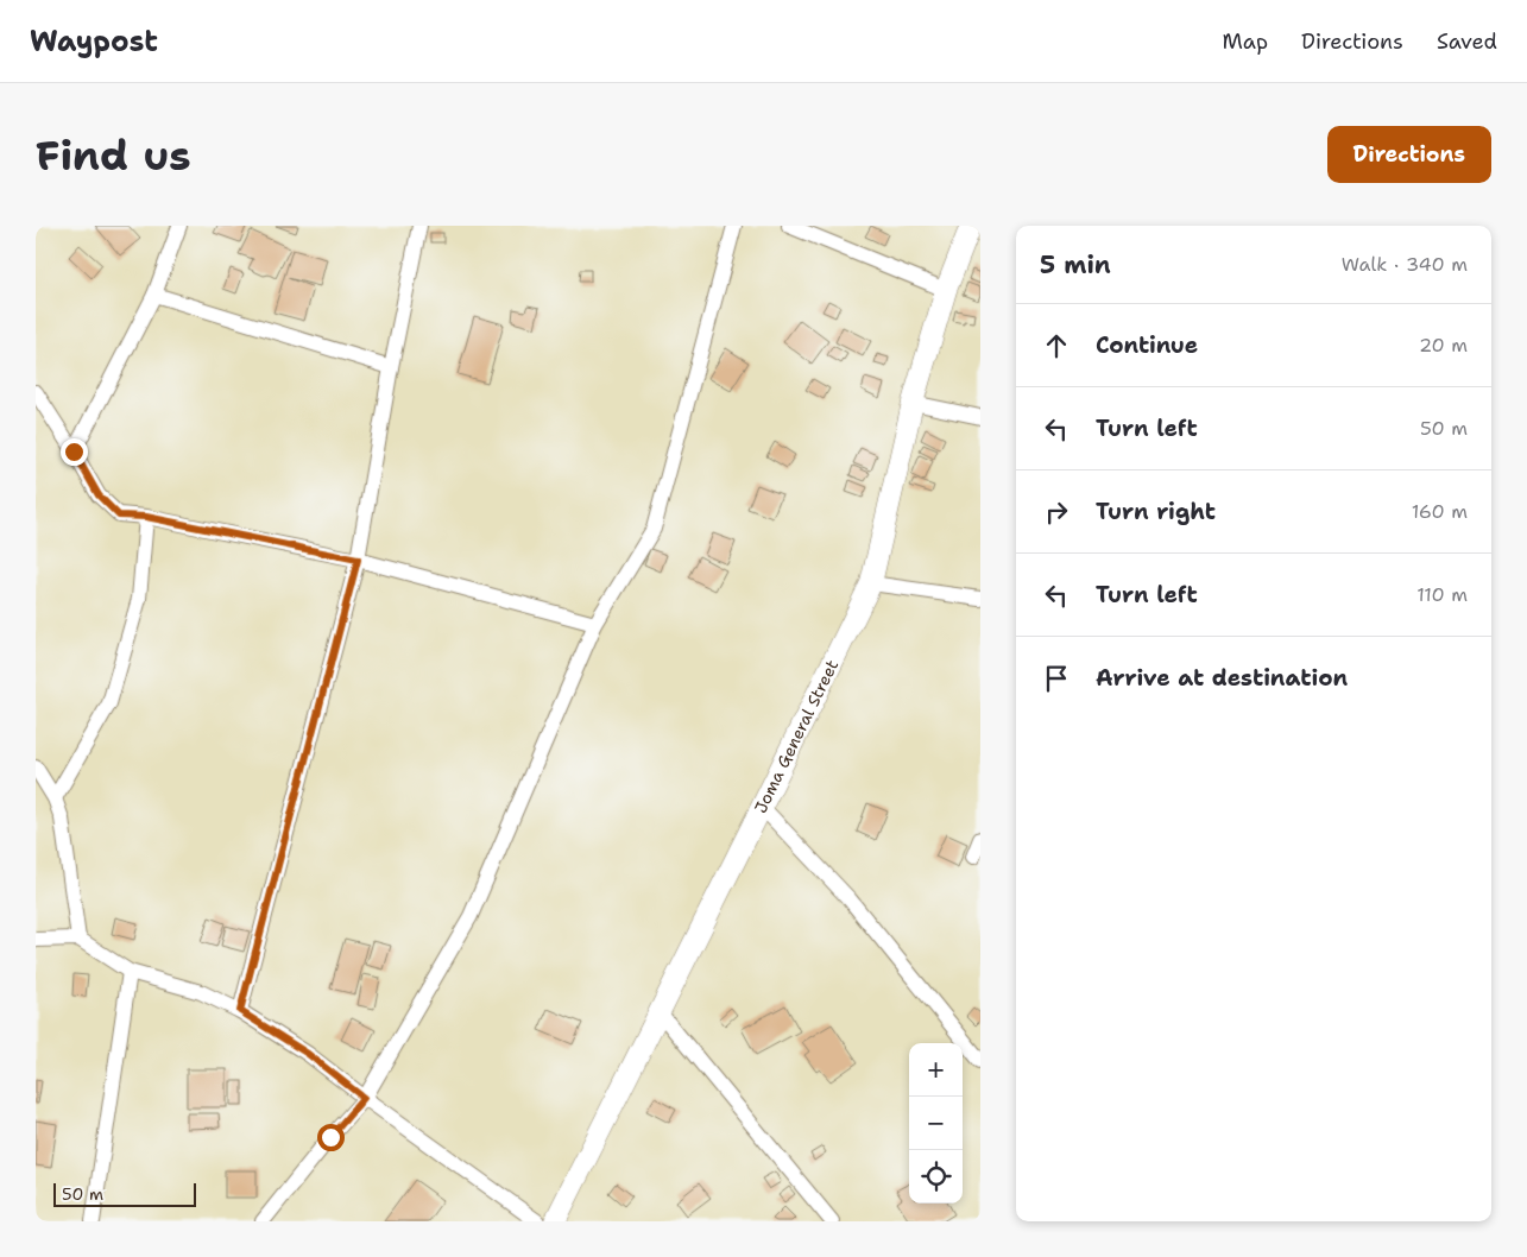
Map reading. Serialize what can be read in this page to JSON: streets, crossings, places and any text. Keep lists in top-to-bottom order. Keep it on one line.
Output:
{"streets":{"street":["Joma General Street"]},"scale_bar":"50 m","page":{"header":"Waypost","nav":["Map","Directions","Saved"],"buttons":"Directions","title":"Find us","heading":["5 min","Walk · 340 m"],"list":[["Continue","20 m"],["Turn left","50 m"],["Turn right","160 m"],["Turn left","110 m"],"Arrive at destination"],"map_buttons":["+","−"],"scale":"50 m"}}
